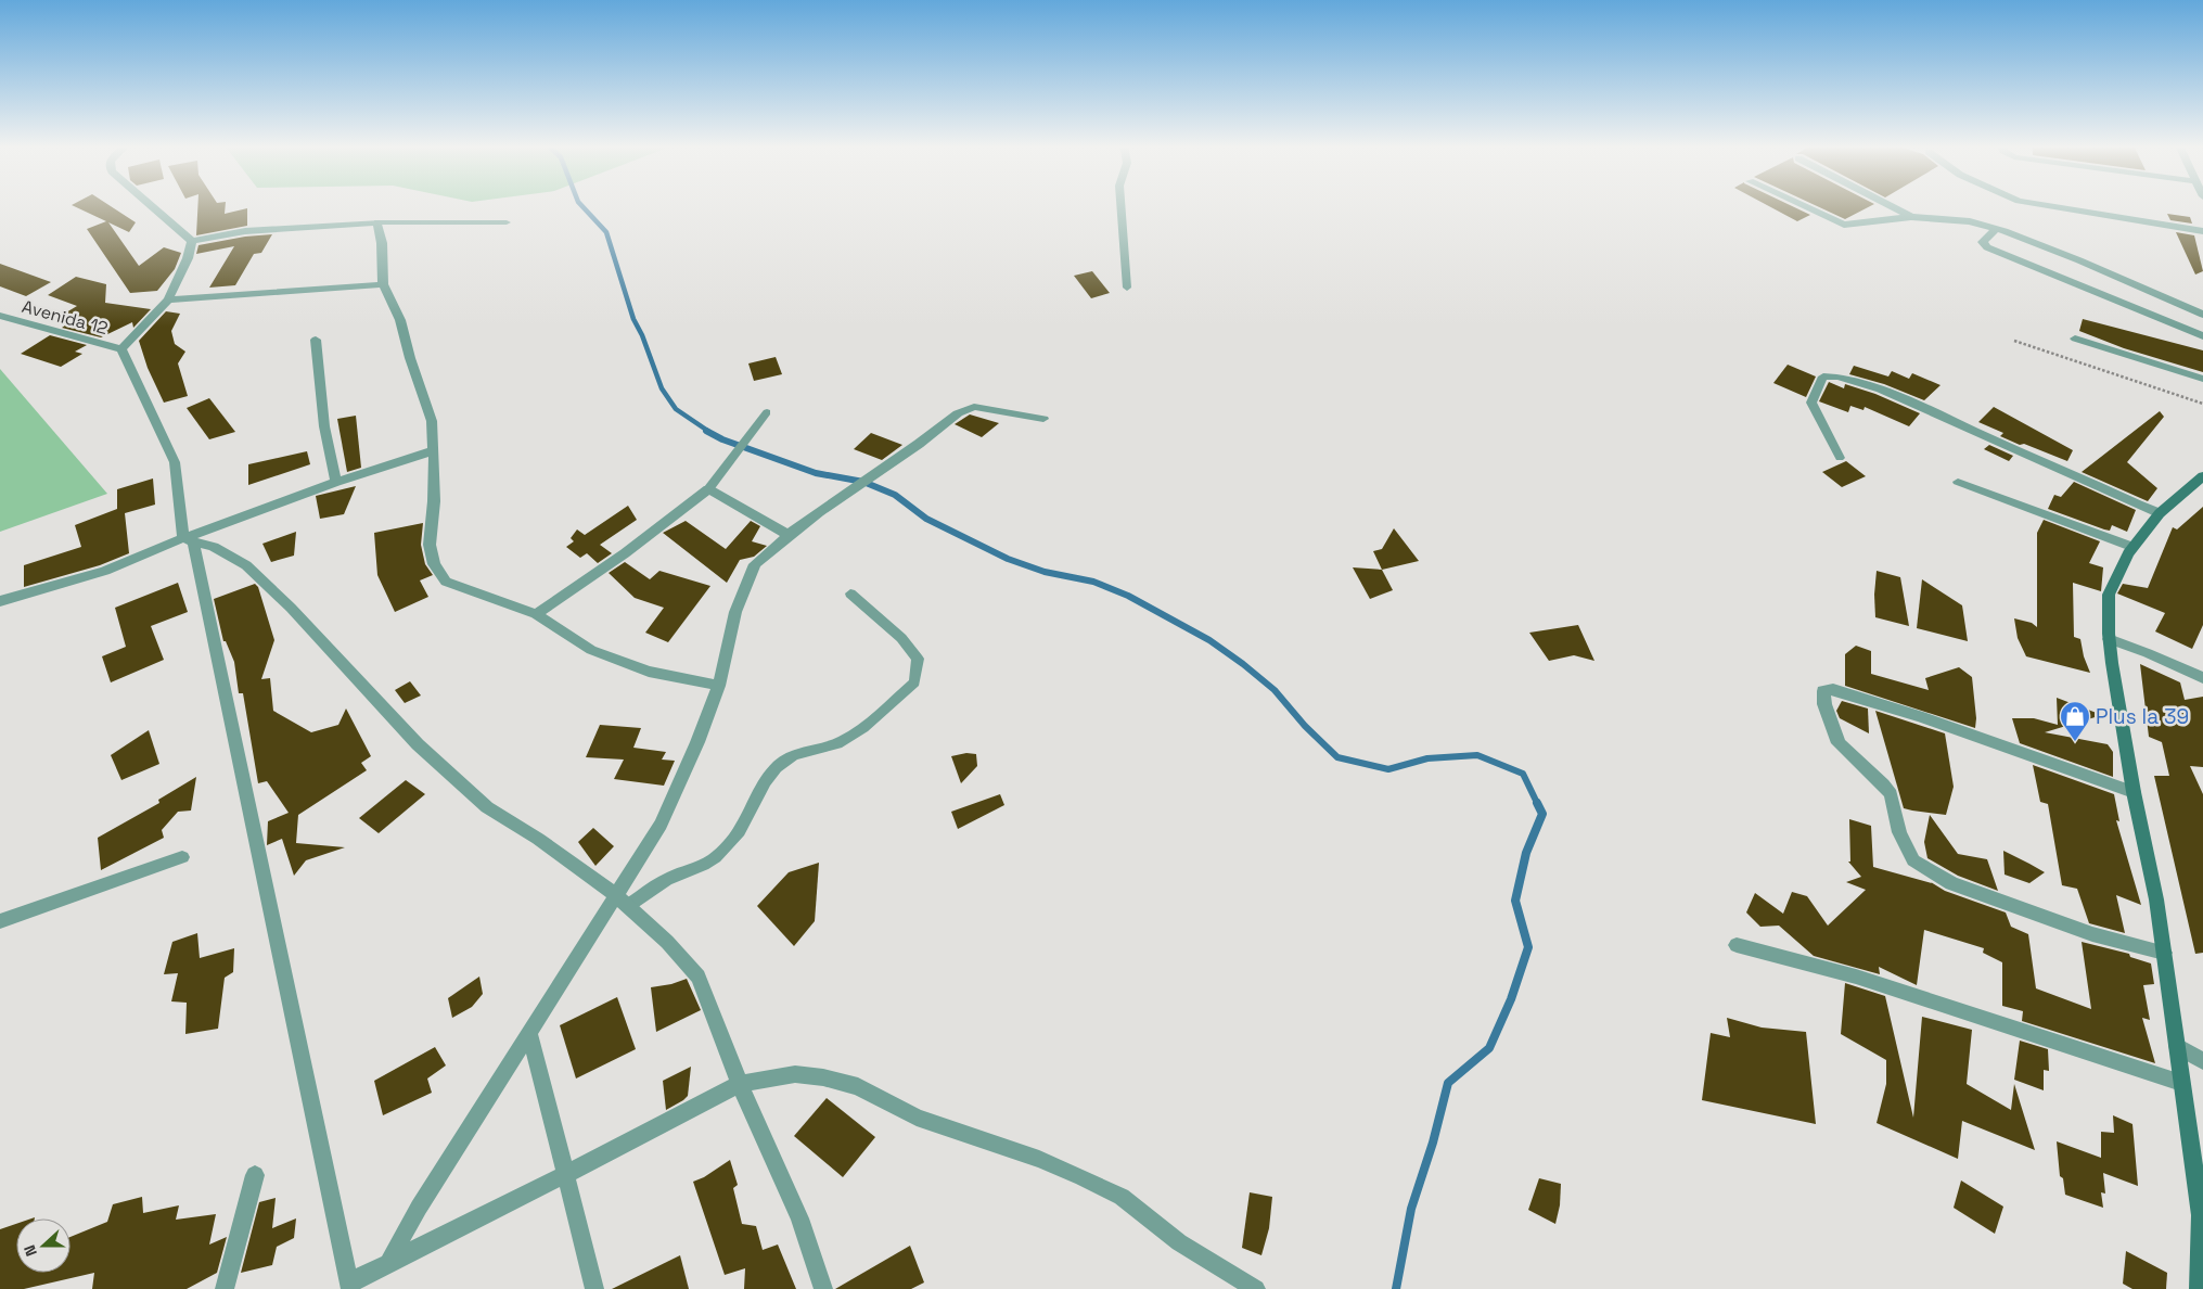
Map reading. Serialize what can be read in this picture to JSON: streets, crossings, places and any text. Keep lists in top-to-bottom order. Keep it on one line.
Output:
{"streets":{"street":["Avenida 12"]},"places":{"shop":["Plus la 39"]},"north":"left"}
